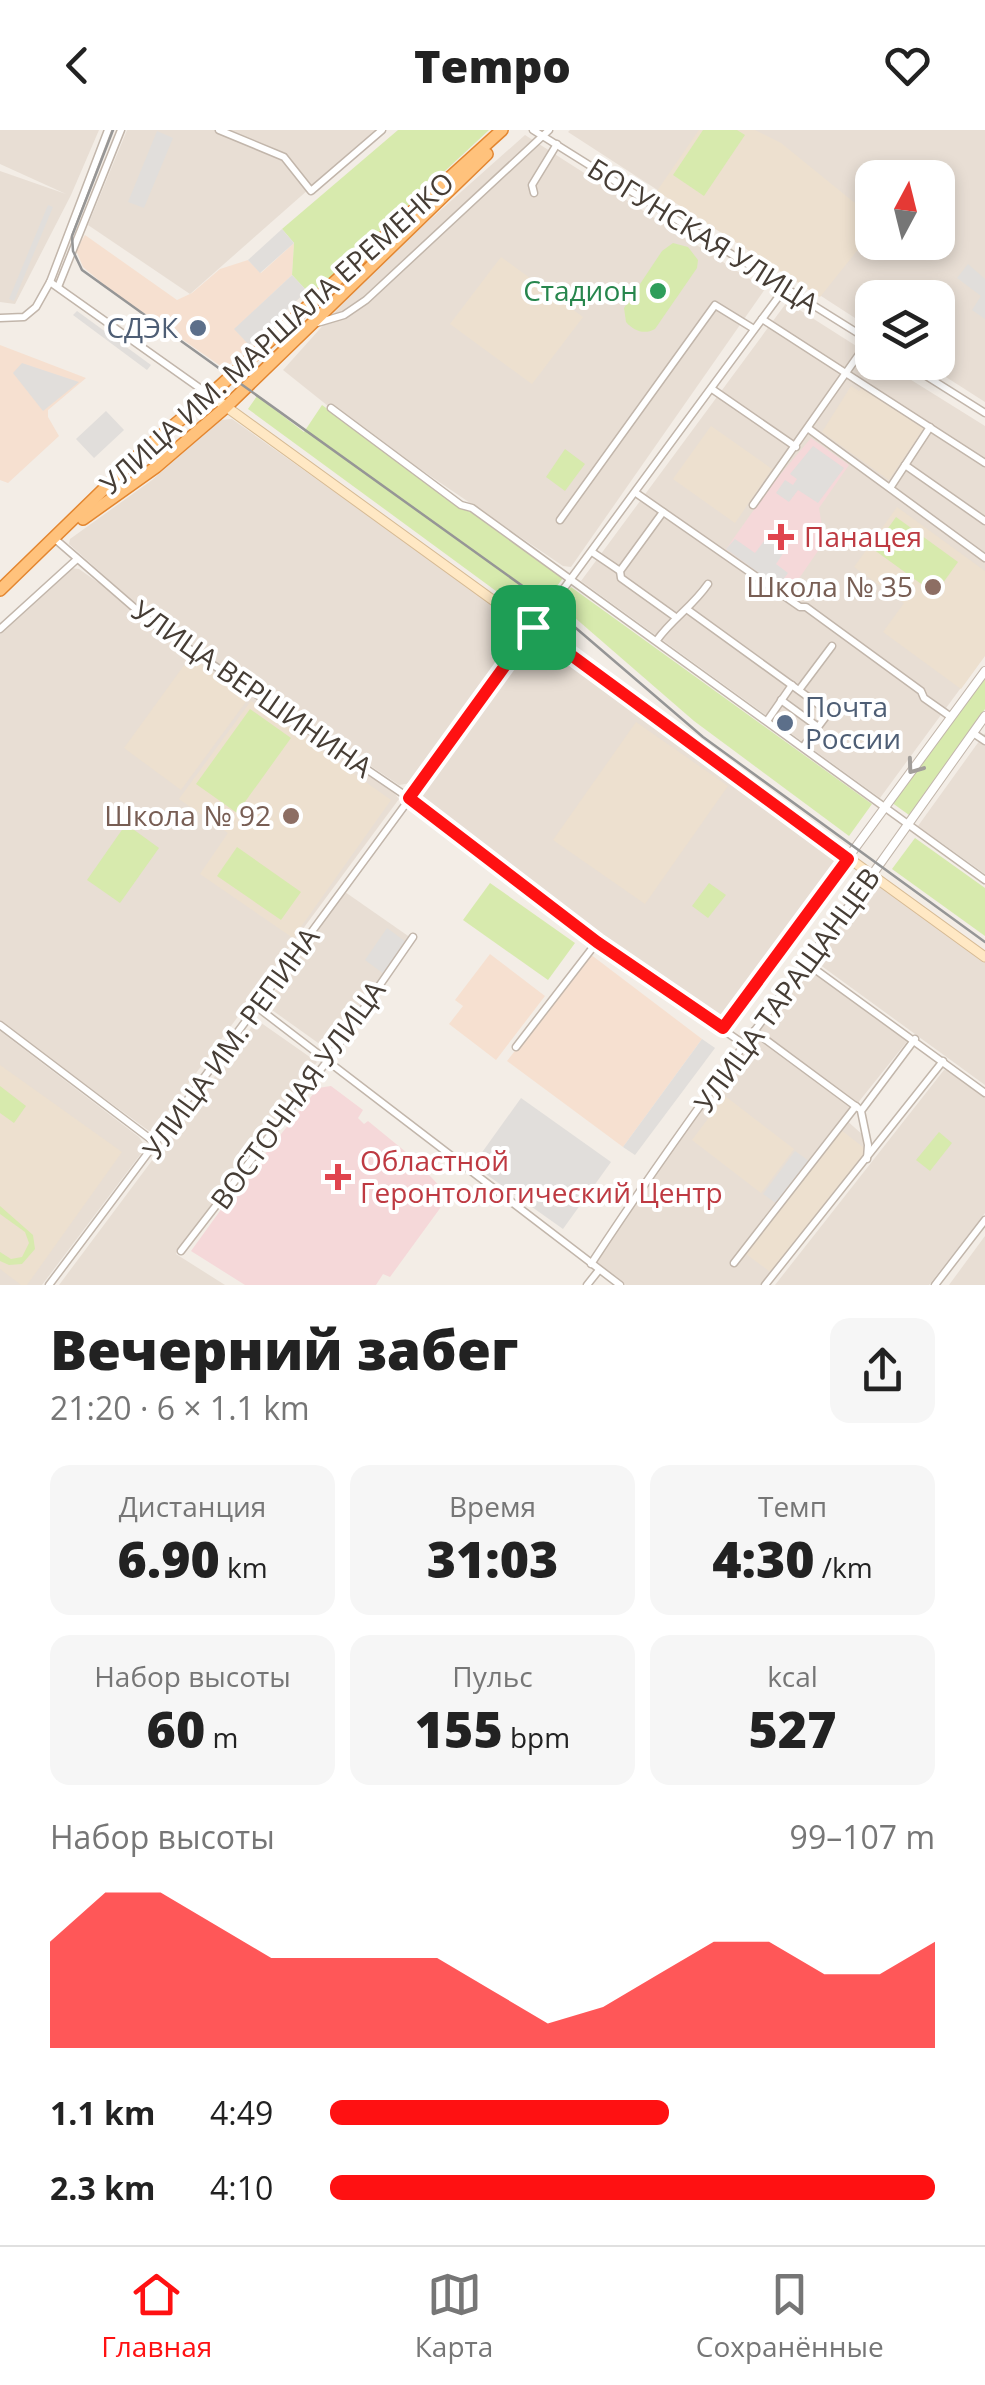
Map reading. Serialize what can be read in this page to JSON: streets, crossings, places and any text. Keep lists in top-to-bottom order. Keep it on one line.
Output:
{"streets":{"highway":["УЛИЦА ИМ. МАРШАЛА ЕРЕМЕНКО"],"street":["БОГУНСКАЯ УЛИЦА","УЛИЦА ВЕРШИНИНА","УЛИЦА ТАРАЩАНЦЕВ","УЛИЦА ИМ. РЕПИНА","ВОСТОЧНАЯ УЛИЦА"]},"crossings":[["БОГУНСКАЯ УЛИЦА","УЛИЦА ИМ. РЕПИНА"],["УЛИЦА ИМ. МАРШАЛА ЕРЕМЕНКО","УЛИЦА ВЕРШИНИНА"],["УЛИЦА ВЕРШИНИНА","УЛИЦА ТАРАЩАНЦЕВ"],["УЛИЦА ВЕРШИНИНА","УЛИЦА ИМ. РЕПИНА"]],"places":{"other":["Стадион","СДЭК","Школа № 35","Почта России","Школа № 92"],"health":["Панацея","Областной Геронтологический Центр"]},"north":"top","page":{"header":"Tempo","heading":["Вечерний забег","21:20 · 6 × 1.1 km"],"stats":[["Дистанция","6.90 km"],["Время","31:03"],["Темп","4:30 /km"],["Набор высоты","60 m"],["Пульс","155 bpm"],["kcal","527"]],"chart":["Набор высоты","99–107 m"],"list":[{"name":"1.1 km","note":"4:49"},{"name":"2.3 km","note":"4:10"}],"tabs":["Главная","Карта","Сохранённые"]}}
